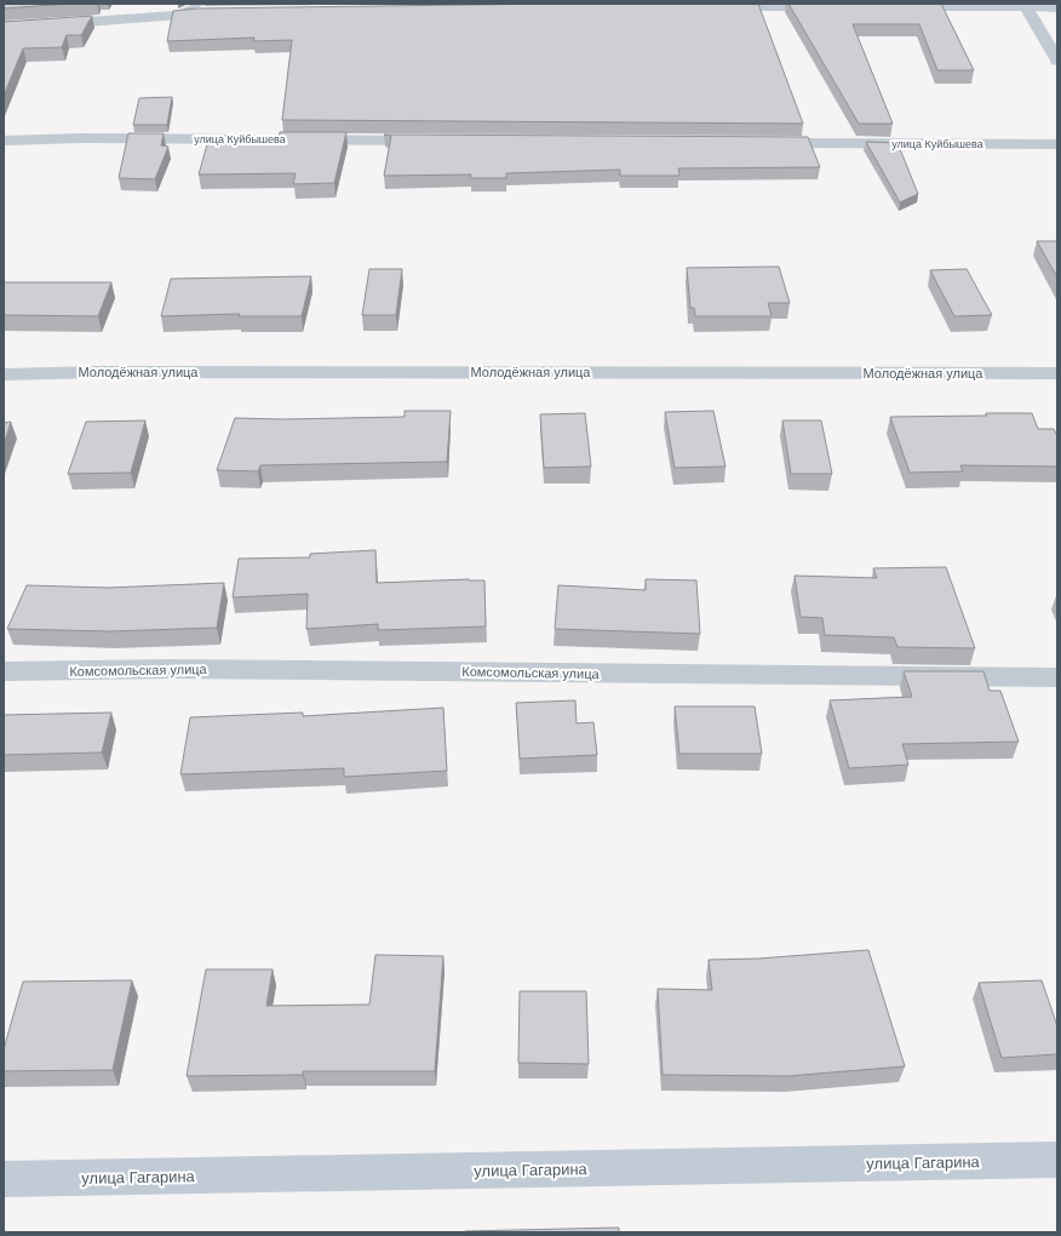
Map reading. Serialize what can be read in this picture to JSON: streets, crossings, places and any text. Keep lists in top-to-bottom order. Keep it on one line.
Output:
{"streets":{"main road":["улица Гагарина"],"street":["улица Куйбышева","Молодёжная улица","Комсомольская улица"]}}
